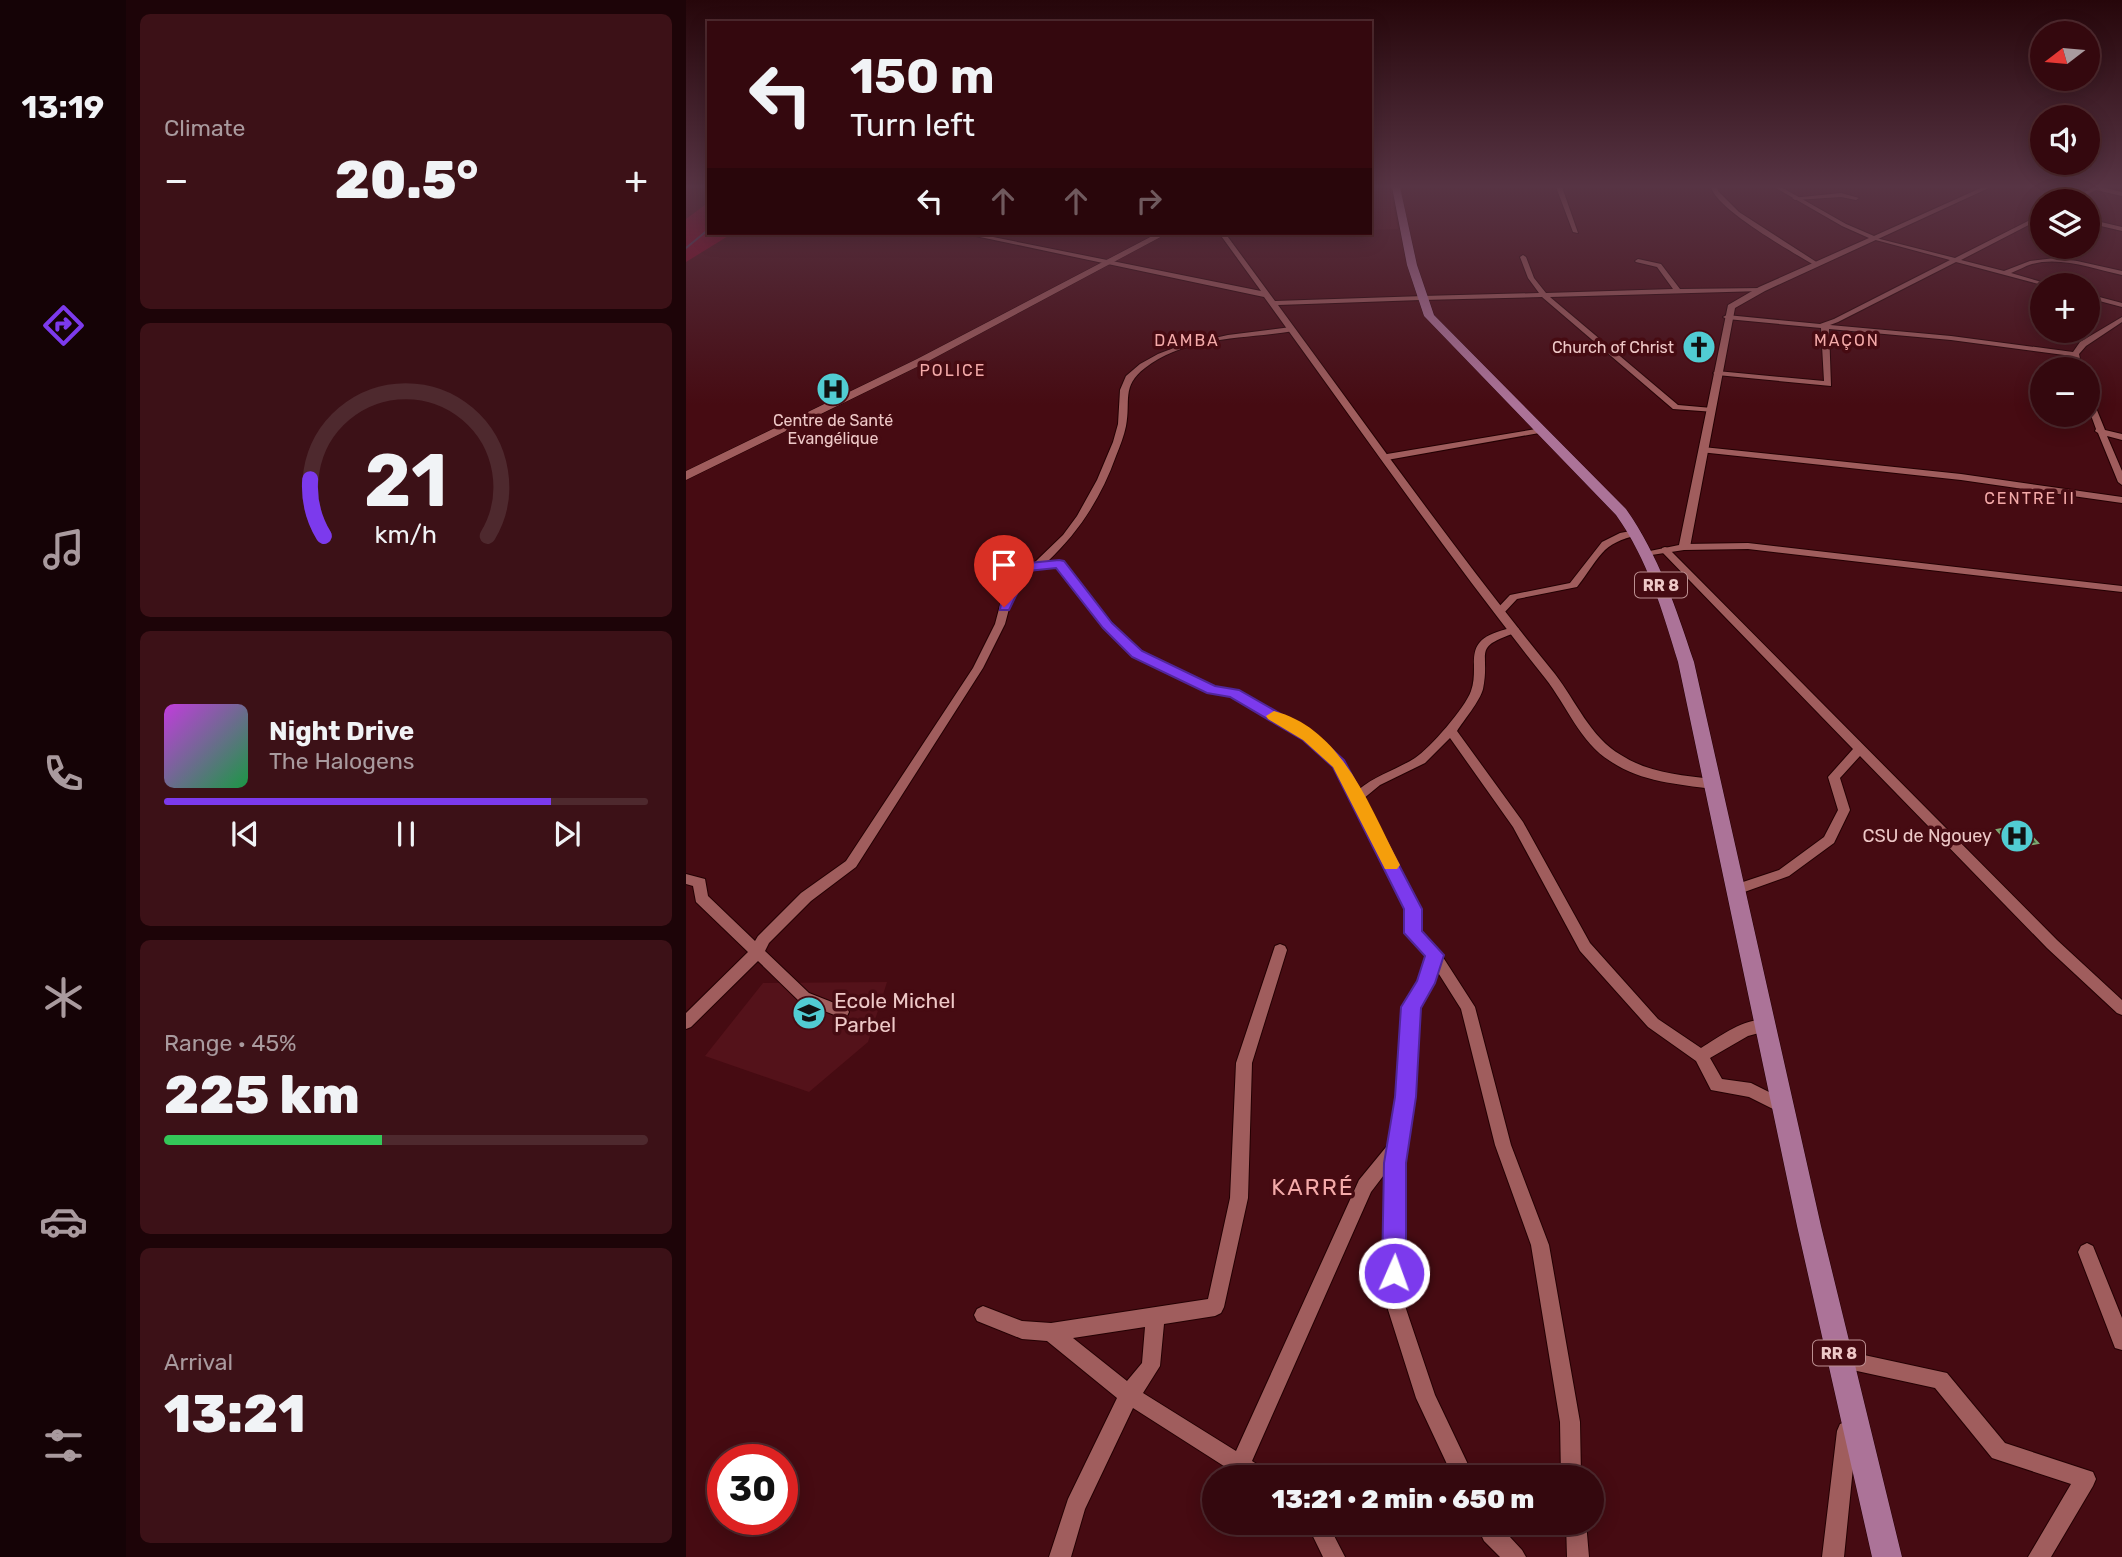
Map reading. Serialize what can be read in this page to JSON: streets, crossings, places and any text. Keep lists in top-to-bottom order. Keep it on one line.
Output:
{"streets":{"main road":["RR 8"]},"districts":["DAMBA","MAÇON","POLICE","CENTRE II","KARRÉ"],"places":{"church":["Church of Christ"],"hospital":["Centre de Santé Evangélique","CSU de Ngouey"],"school or university":["Ecole Michel Parbel"]},"north":"left","page":{"tabs":"13:19","tile":["Climate",["Range · 45%","225 km"],["Arrival","13:21"]],"map_buttons":["+","−"],"turn":["150 m","Turn left"],"heat":["−","20.5°","+"],"song":["Night Drive","The Halogens"],"limit":"30","trip":"13:21 · 2 min · 650 m","gauge":["21","km/h"]}}
